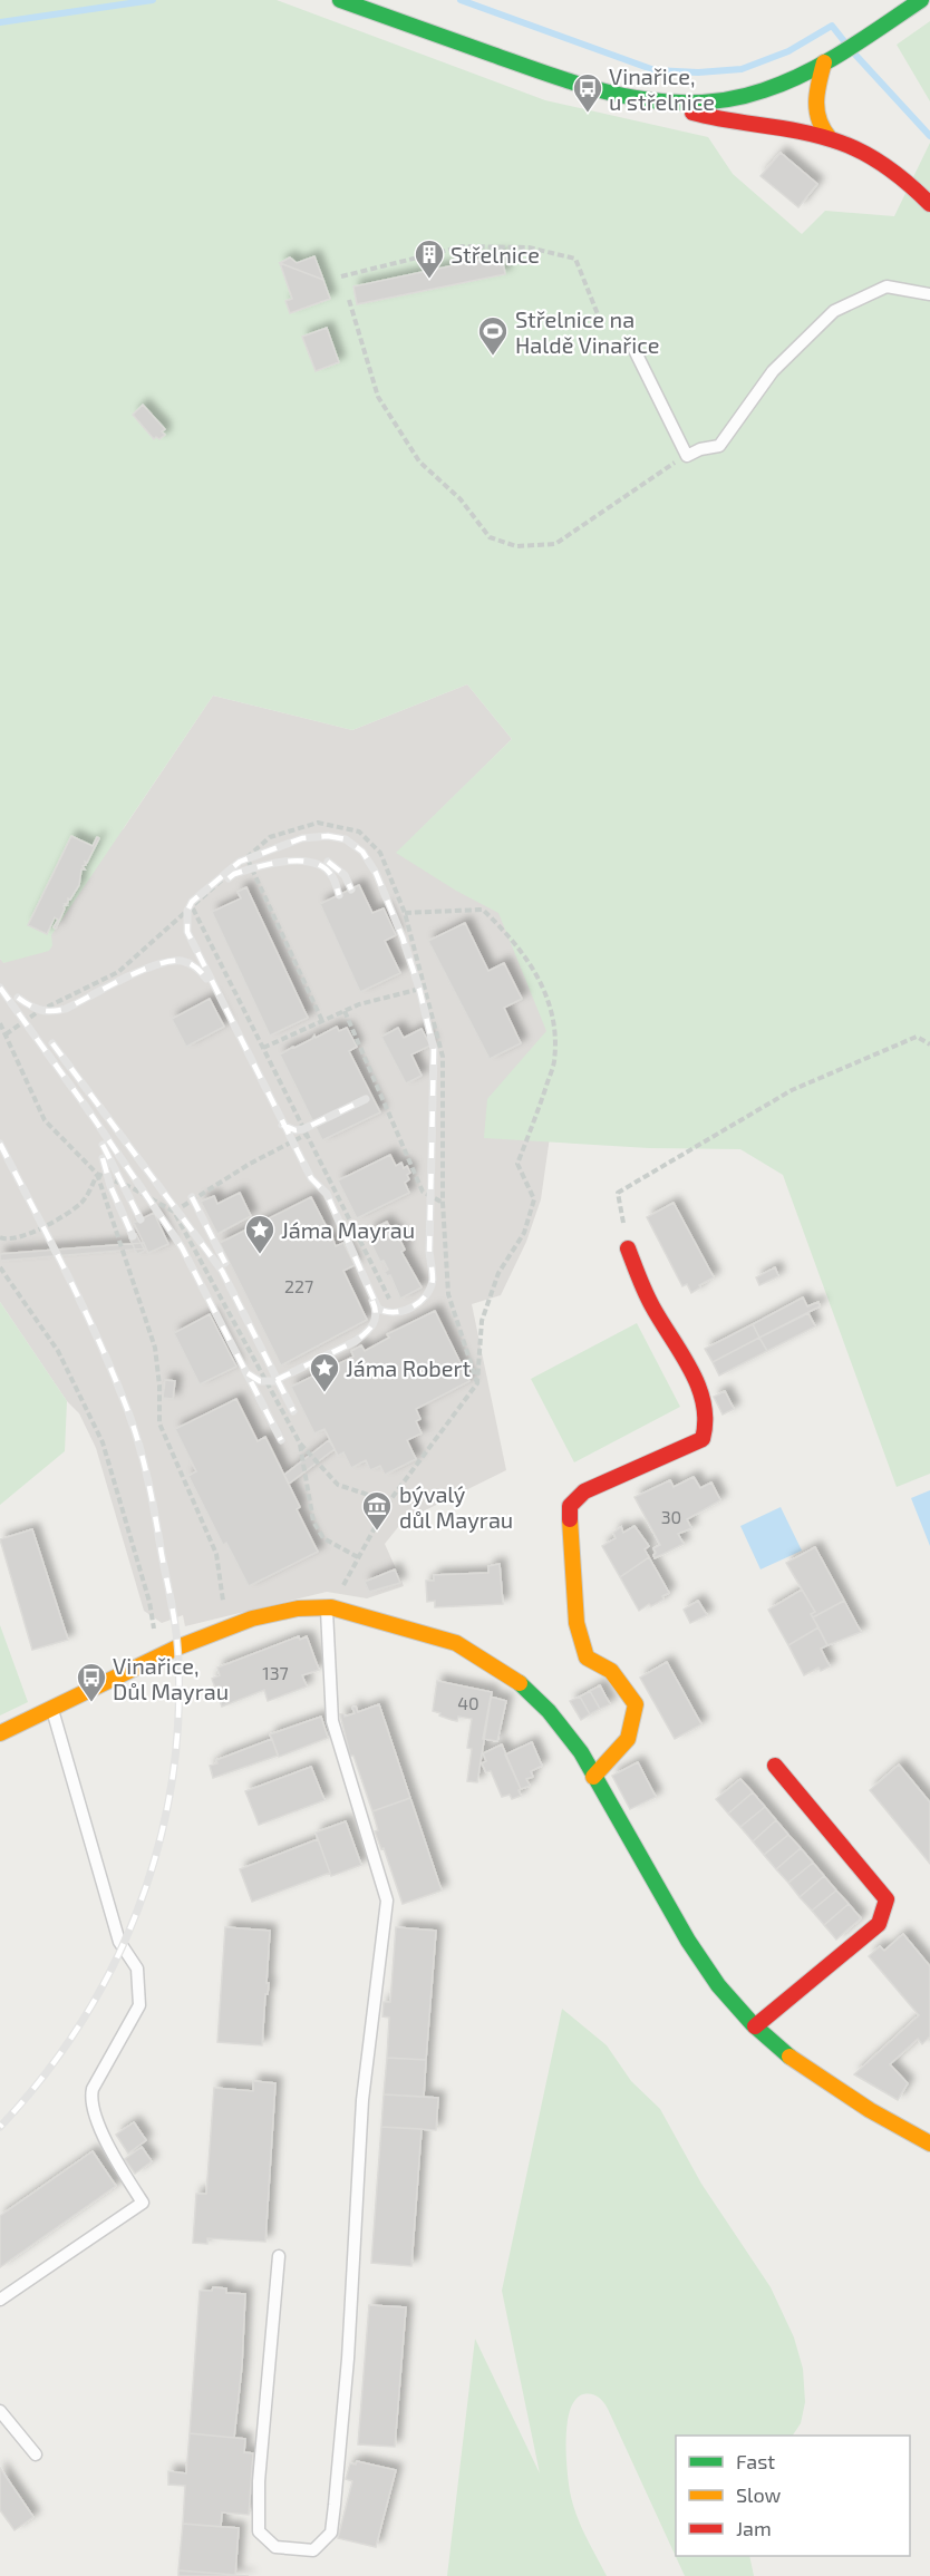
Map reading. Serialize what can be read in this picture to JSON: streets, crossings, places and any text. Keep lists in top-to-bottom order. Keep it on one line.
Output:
{"places":{"bus stop":["Vinařice, u střelnice","Vinařice, Důl Mayrau"],"building":["Střelnice"],"sports":["Střelnice na Haldě Vinařice"],"place":["Jáma Mayrau","Jáma Robert"],"museum":["bývalý důl Mayrau"]},"house_numbers":["227","30","137","40"],"legend":["Fast","Slow","Jam"]}
